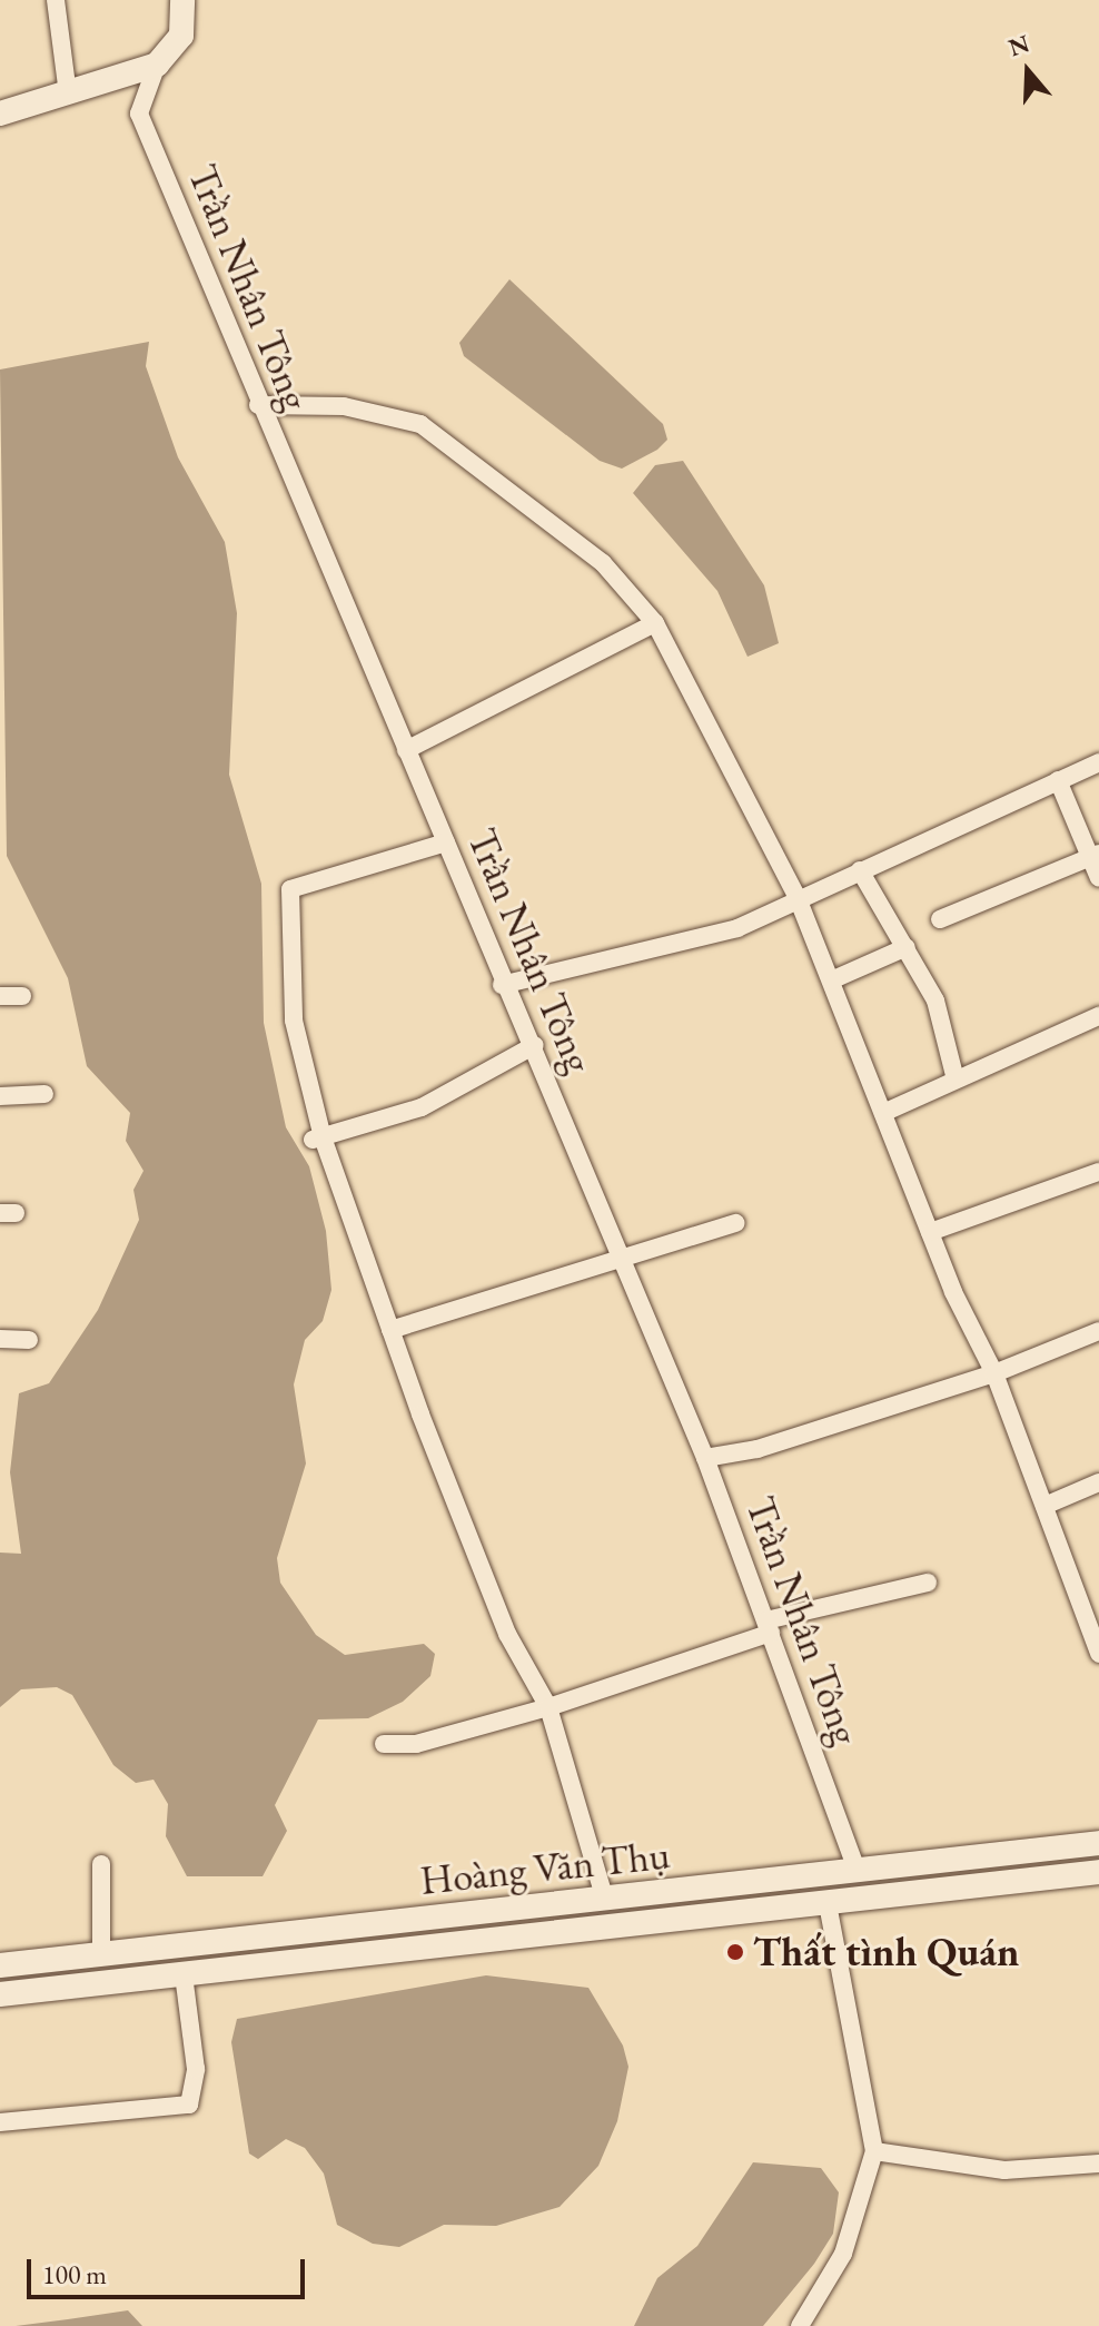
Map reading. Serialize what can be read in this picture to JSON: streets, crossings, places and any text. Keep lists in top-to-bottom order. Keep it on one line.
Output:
{"streets":{"main road":["Hoàng Văn Thụ"],"street":["Trần Nhân Tông"]},"crossings":[["Trần Nhân Tông","Hoàng Văn Thụ"]],"places":["Thất tình Quán"],"scale_bar":"100 m","north":"top"}
